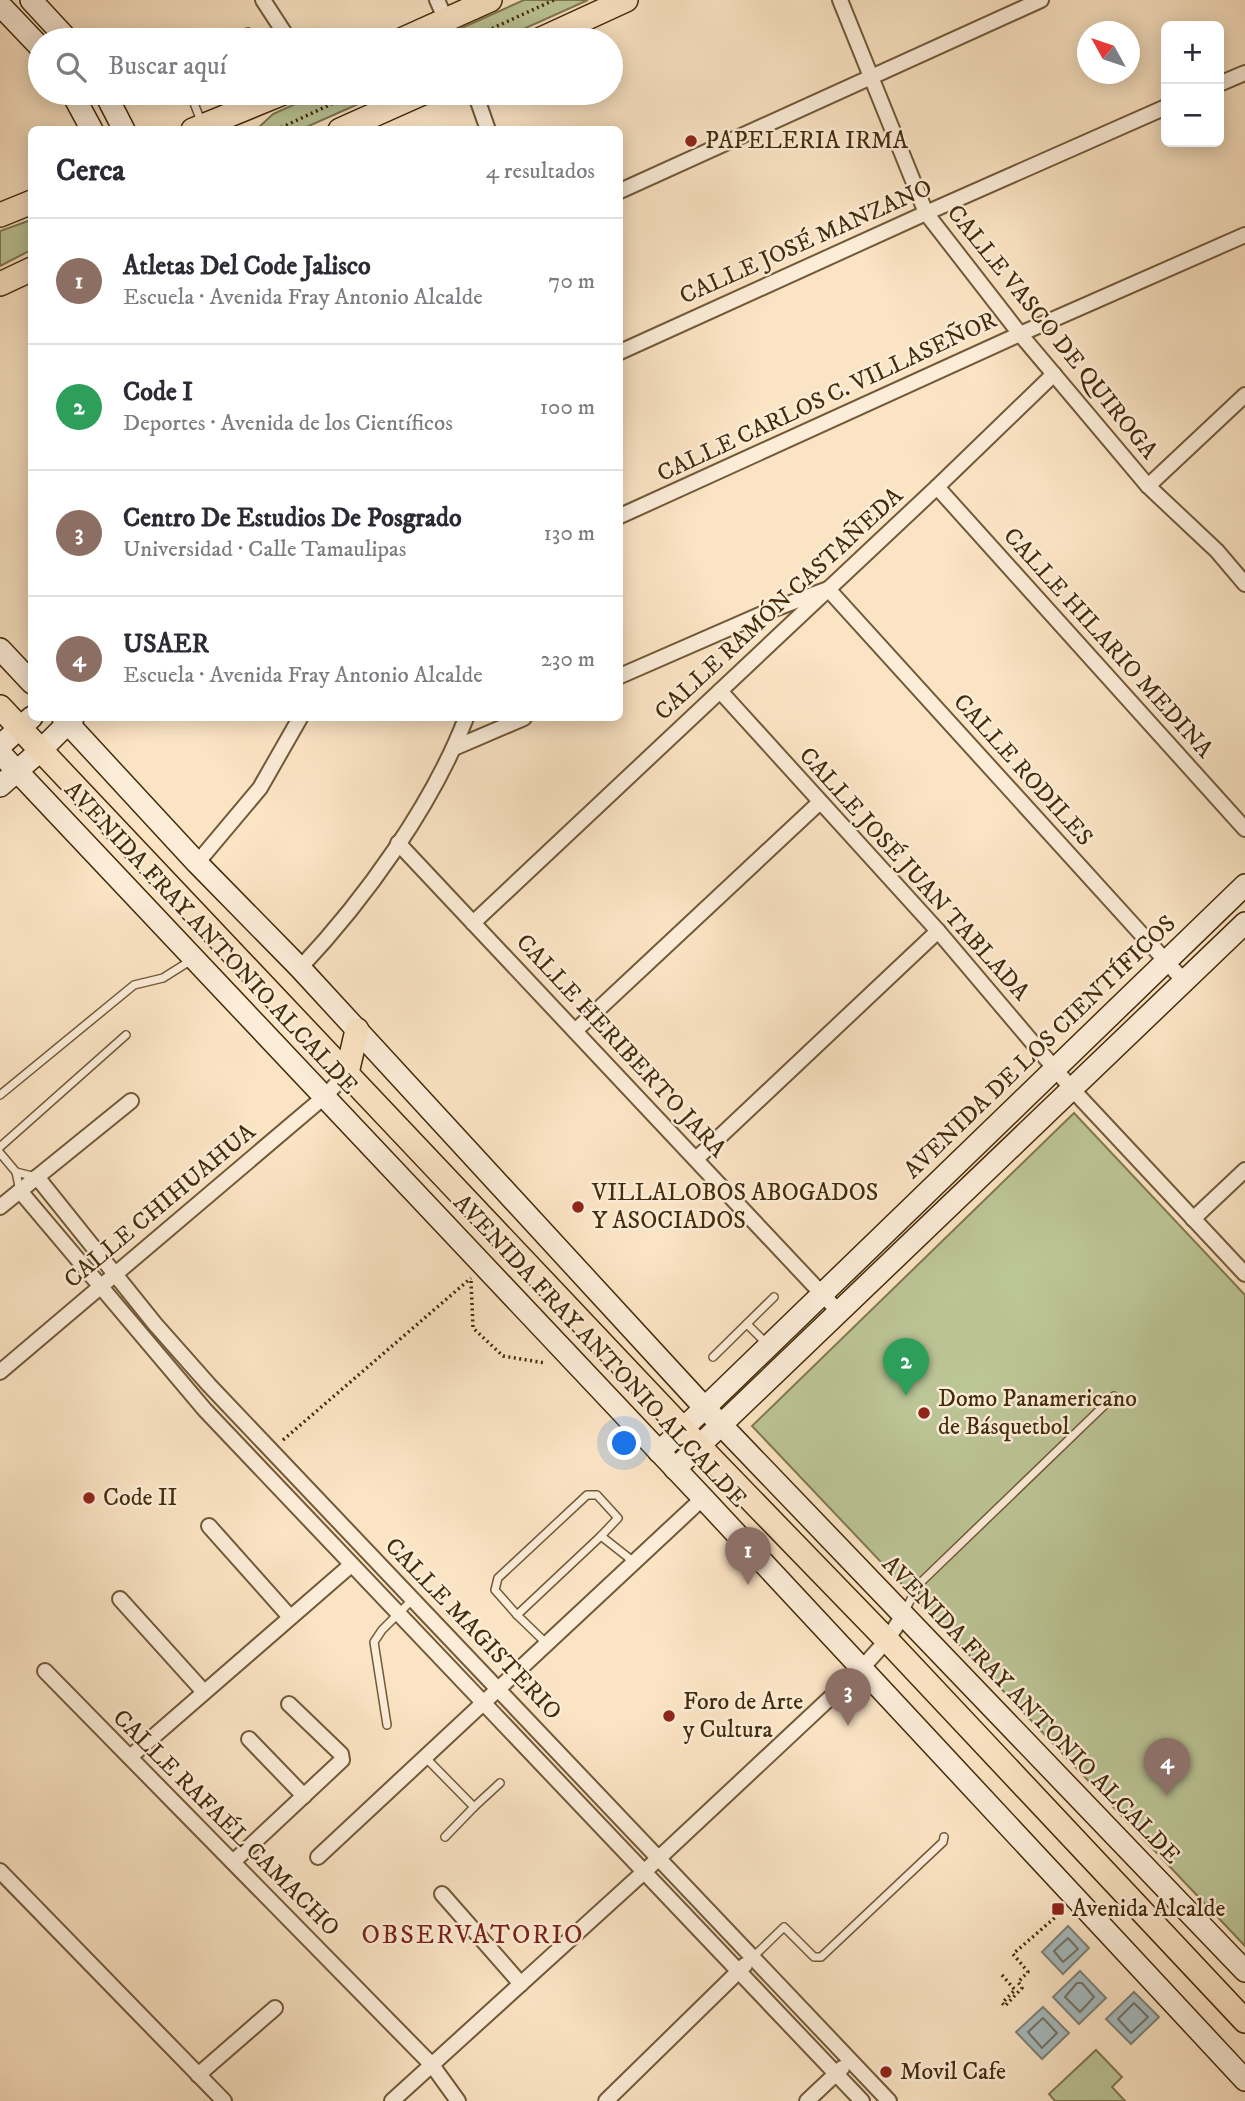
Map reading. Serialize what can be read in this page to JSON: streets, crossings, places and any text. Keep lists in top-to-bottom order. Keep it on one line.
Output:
{"streets":{"main road":["AVENIDA FRAY ANTONIO ALCALDE"],"street":["CALLE JOSÉ MANZANO","CALLE VASCO DE QUIROGA","CALLE CARLOS C. VILLASEÑOR","CALLE RAMÓN CASTAÑEDA","CALLE HILARIO MEDINA","CALLE RODILES","CALLE JOSÉ JUAN TABLADA","CALLE HERIBERTO JARA","AVENIDA DE LOS CIENTÍFICOS","CALLE CHIHUAHUA","CALLE MAGISTERIO","CALLE RAFAÉL CAMACHO"]},"crossings":[["CALLE JOSÉ MANZANO","CALLE VASCO DE QUIROGA"],["CALLE VASCO DE QUIROGA","CALLE CARLOS C. VILLASEÑOR"],["CALLE VASCO DE QUIROGA","CALLE RAMÓN CASTAÑEDA"],["CALLE RAMÓN CASTAÑEDA","CALLE HILARIO MEDINA"],["CALLE RAMÓN CASTAÑEDA","CALLE RODILES"],["CALLE RAMÓN CASTAÑEDA","CALLE JOSÉ JUAN TABLADA"],["CALLE RAMÓN CASTAÑEDA","CALLE HERIBERTO JARA"],["CALLE RODILES","AVENIDA DE LOS CIENTÍFICOS"],["CALLE JOSÉ JUAN TABLADA","AVENIDA DE LOS CIENTÍFICOS"],["AVENIDA FRAY ANTONIO ALCALDE","AVENIDA DE LOS CIENTÍFICOS"],["AVENIDA FRAY ANTONIO ALCALDE","CALLE CHIHUAHUA"],["CALLE HERIBERTO JARA","AVENIDA DE LOS CIENTÍFICOS"],["CALLE CHIHUAHUA","CALLE MAGISTERIO"]],"districts":["OBSERVATORIO"],"places":{"other":["PAPELERIA IRMA","VILLALOBOS ABOGADOS Y ASOCIADOS","Domo Panamericano de Básquetbol","Code II","Foro de Arte y Cultura","Movil Cafe"],"transit":["Avenida Alcalde"]},"north":"top left","page":{"map_buttons":["+","−"],"search":"Buscar aquí","heading":["Cerca","4 resultados"],"list":[{"mark":"1","name":"Atletas Del Code Jalisco","note":"Escuela · Avenida Fray Antonio Alcalde","value":"70 m"},{"mark":"2","name":"Code I","note":"Deportes · Avenida de los Científicos","value":"100 m"},{"mark":"3","name":"Centro De Estudios De Posgrado","note":"Universidad · Calle Tamaulipas","value":"130 m"},{"mark":"4","name":"USAER","note":"Escuela · Avenida Fray Antonio Alcalde","value":"230 m"}],"pins":["2","1","3","4"]}}
